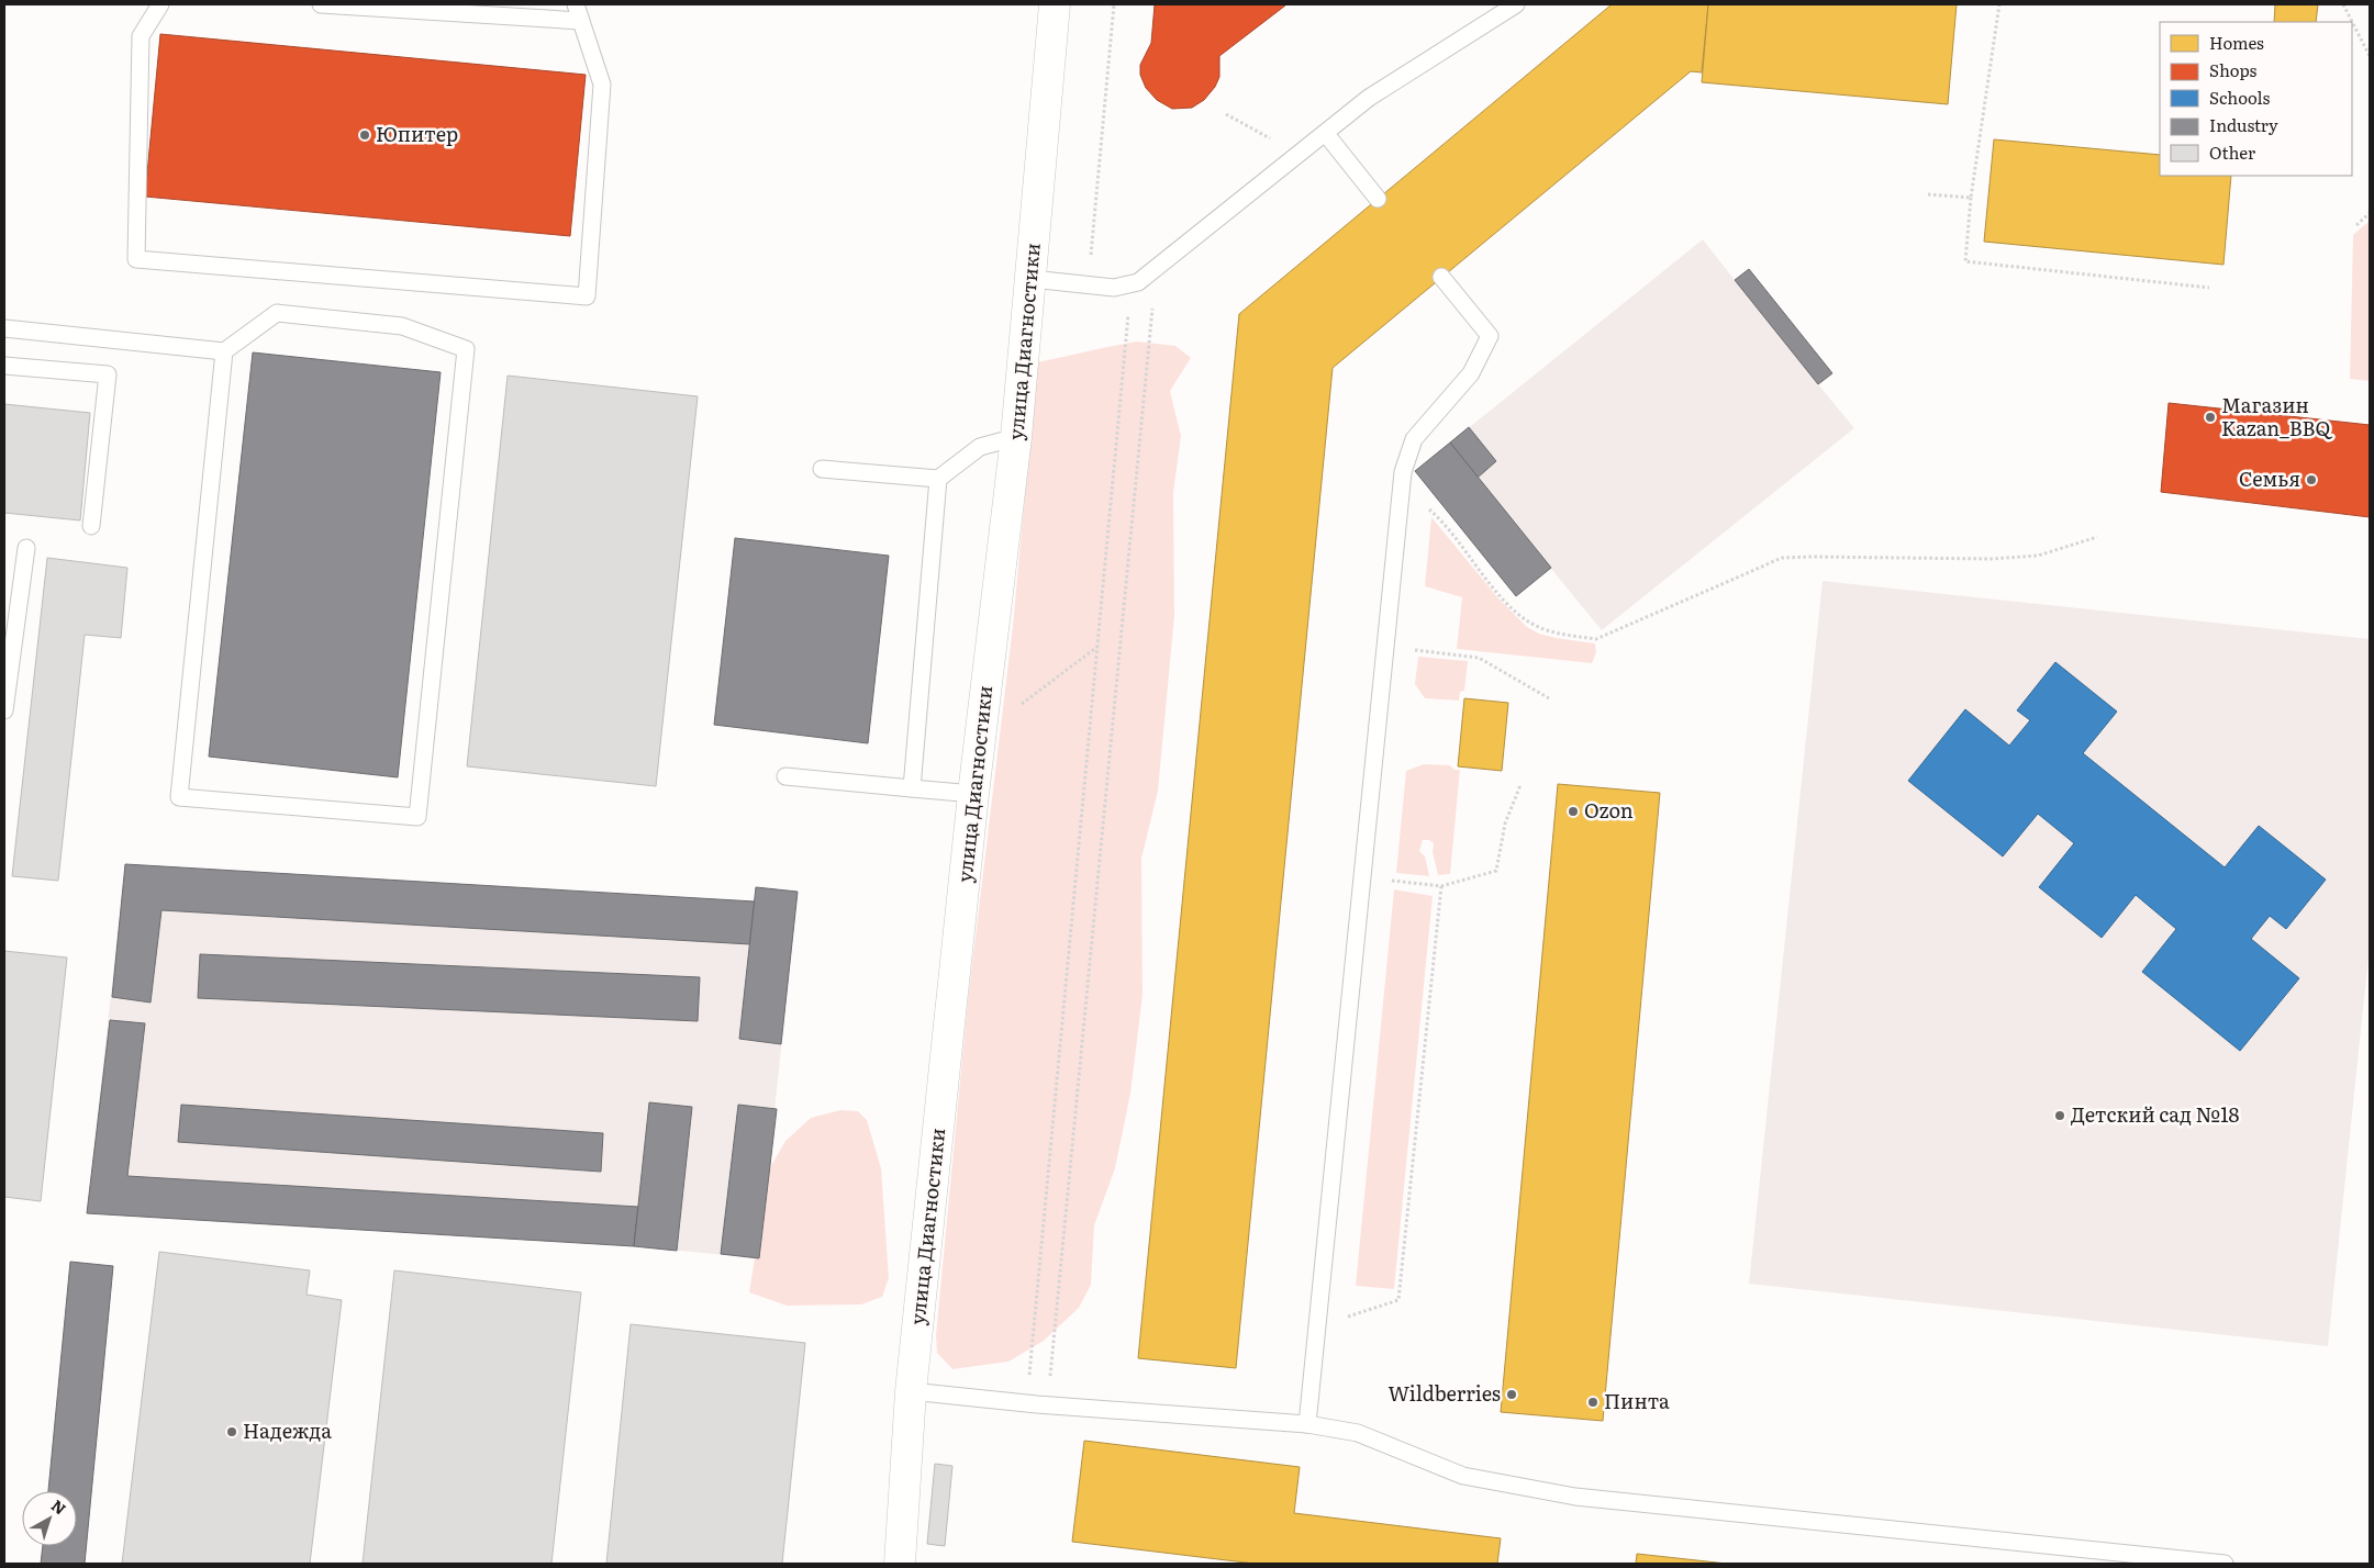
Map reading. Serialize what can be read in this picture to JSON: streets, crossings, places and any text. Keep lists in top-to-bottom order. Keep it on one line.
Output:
{"streets":{"street":["улица Диагностики"]},"places":["Юпитер","Магазин Kazan_BBQ","Семья","Ozon","Детский сад №18","Wildberries","Пинта","Надежда"],"legend":["Homes","Shops","Schools","Industry","Other"],"north":"top right"}
